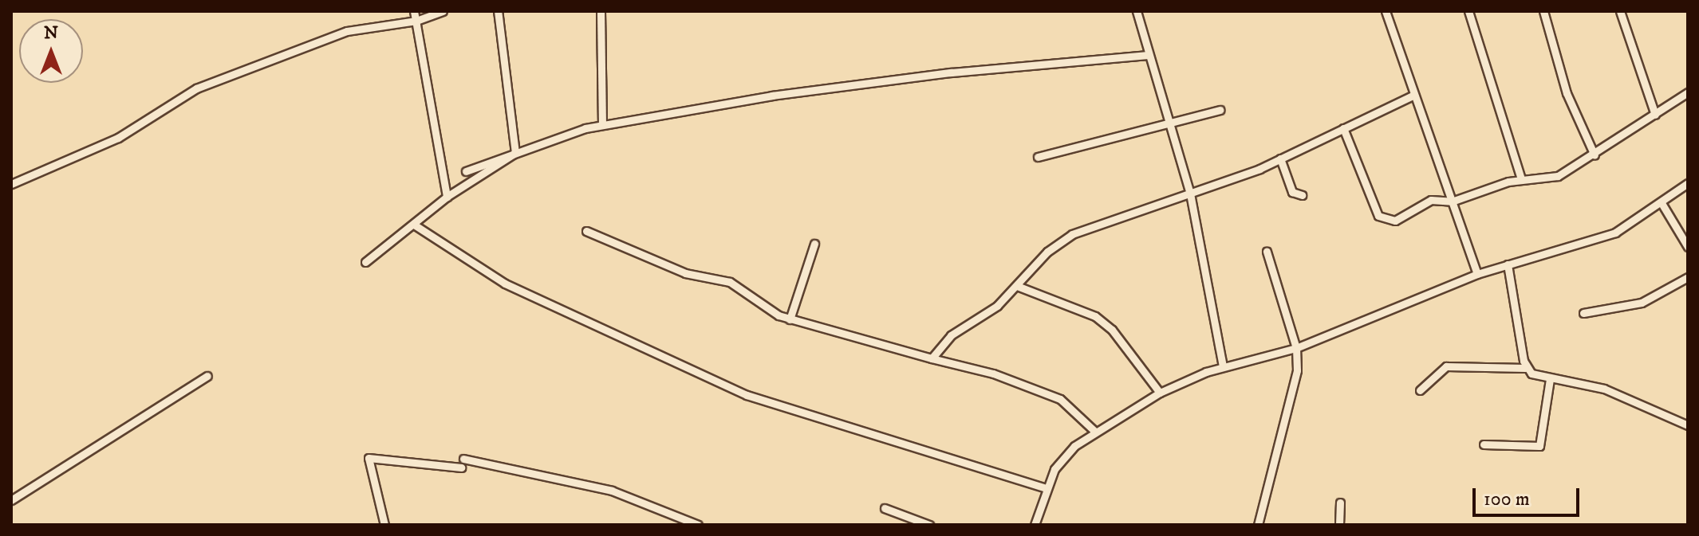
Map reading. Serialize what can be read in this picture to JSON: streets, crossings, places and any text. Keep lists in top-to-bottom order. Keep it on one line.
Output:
{"scale_bar":"100 m","north":"top"}
